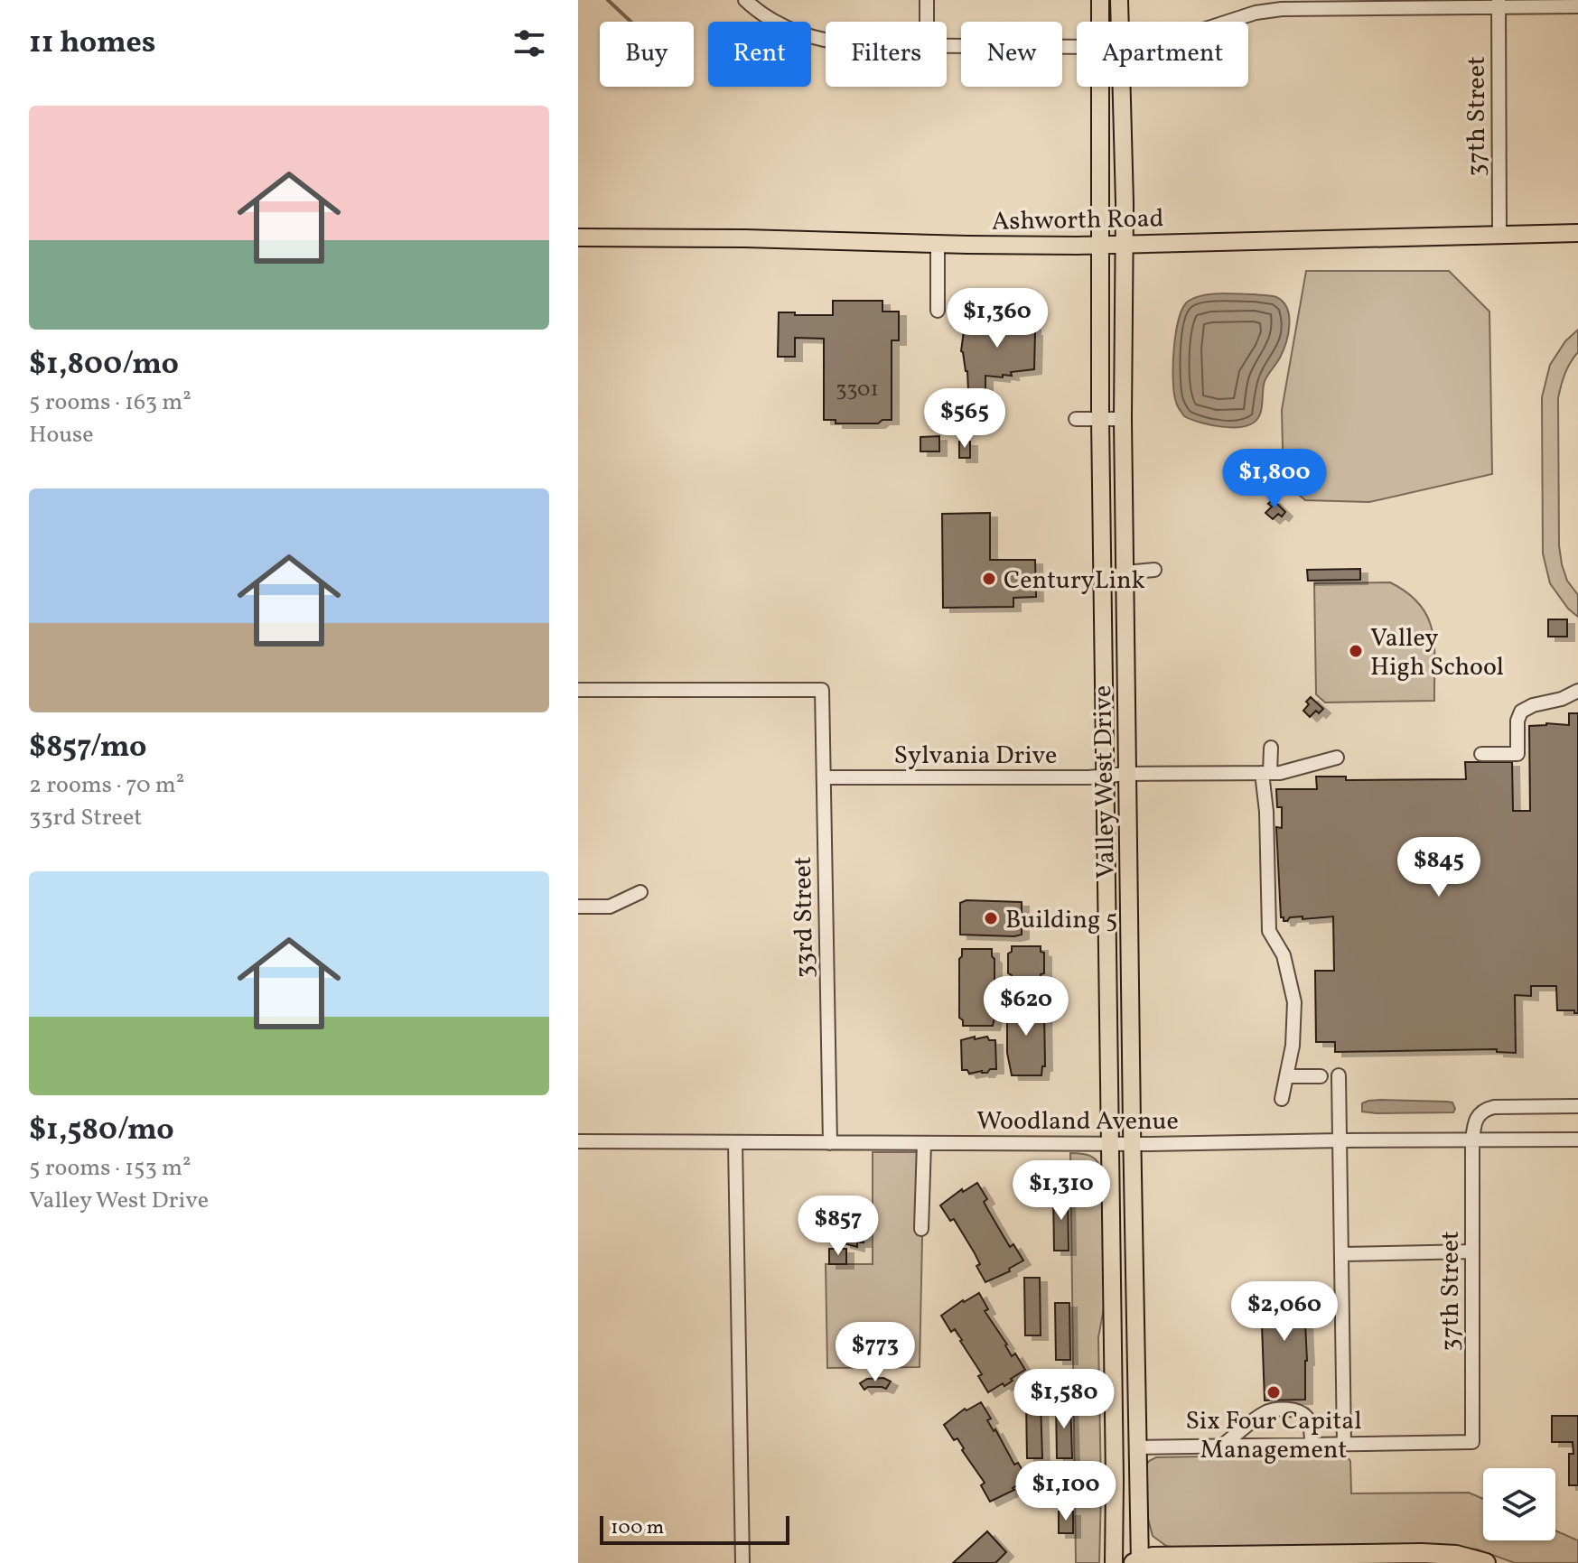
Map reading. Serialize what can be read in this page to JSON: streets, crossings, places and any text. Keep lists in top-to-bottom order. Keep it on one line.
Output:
{"streets":{"main road":["Ashworth Road","Valley West Drive"],"street":["37th Street","Sylvania Drive","33rd Street","Woodland Avenue"]},"crossings":[["37th Street","Ashworth Road"],["37th Street","Woodland Avenue"],["Ashworth Road","Valley West Drive"],["Sylvania Drive","Valley West Drive"],["Sylvania Drive","33rd Street"],["Valley West Drive","Woodland Avenue"],["33rd Street","Woodland Avenue"]],"places":["CenturyLink","Valley High School","Building 5","Six Four Capital Management"],"house_numbers":["3301"],"scale_bar":"100 m","page":{"heading":"11 homes","chip":["Buy","Rent","Filters","New","Apartment"],"list":[{"name":"$1,800/mo","note":"5 rooms · 163 m² · House"},{"name":"$857/mo","note":"2 rooms · 70 m² · 33rd Street"},{"name":"$1,580/mo","note":"5 rooms · 153 m² · Valley West Drive"}],"price":["$1,360","$565","$1,800","$845","$620","$1,310","$857","$2,060","$773","$1,580","$1,100"],"scale":"100 m"}}
